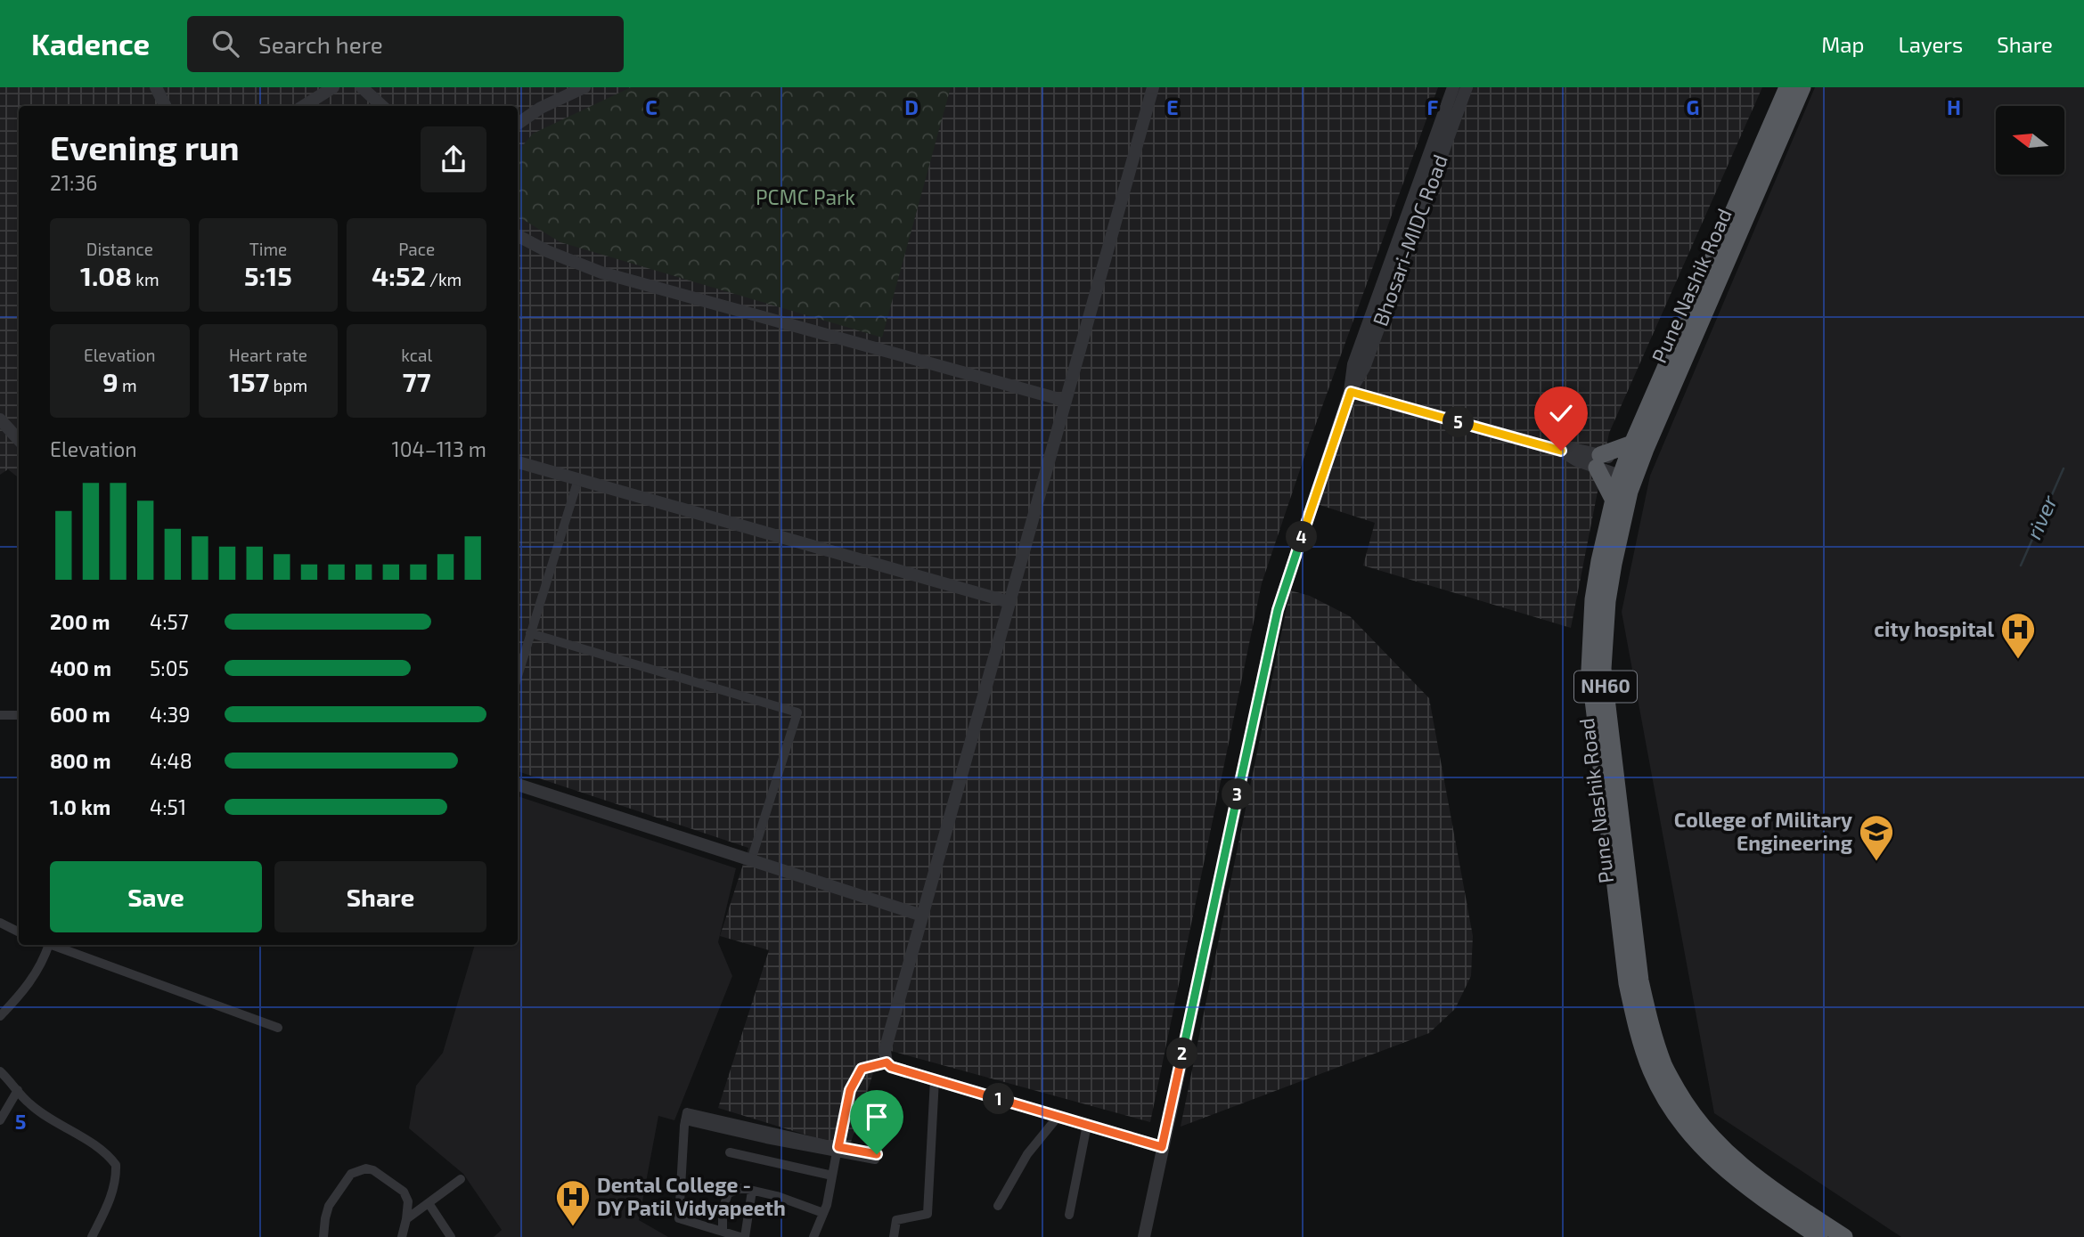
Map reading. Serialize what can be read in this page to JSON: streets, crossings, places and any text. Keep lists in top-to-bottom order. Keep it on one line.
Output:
{"streets":{"highway":["Pune Nashik Road","NH60"],"street":["Bhosari-MIDC Road"]},"water":["river"],"parks":["PCMC Park"],"places":{"hospital":["city hospital","Dental College - DY Patil Vidyapeeth"],"school or university":["College of Military Engineering"]},"north":"left","page":{"header":"Kadence","search":"Search here","nav":["Map","Layers","Share"],"heading":["Evening run","21:36"],"stats":[["Distance","1.08 km"],["Time","5:15"],["Pace","4:52 /km"],["Elevation","9 m"],["Heart rate","157 bpm"],["kcal","77"]],"pins":["5","4","3","2","1"],"chart":["Elevation","104–113 m"],"list":[{"name":"200 m","note":"4:57"},{"name":"400 m","note":"5:05"},{"name":"600 m","note":"4:39"},{"name":"800 m","note":"4:48"},{"name":"1.0 km","note":"4:51"}],"buttons":["Save","Share"]},"grid":{"columns":["C","D","E","F","G","H"],"rows":["5"]}}
